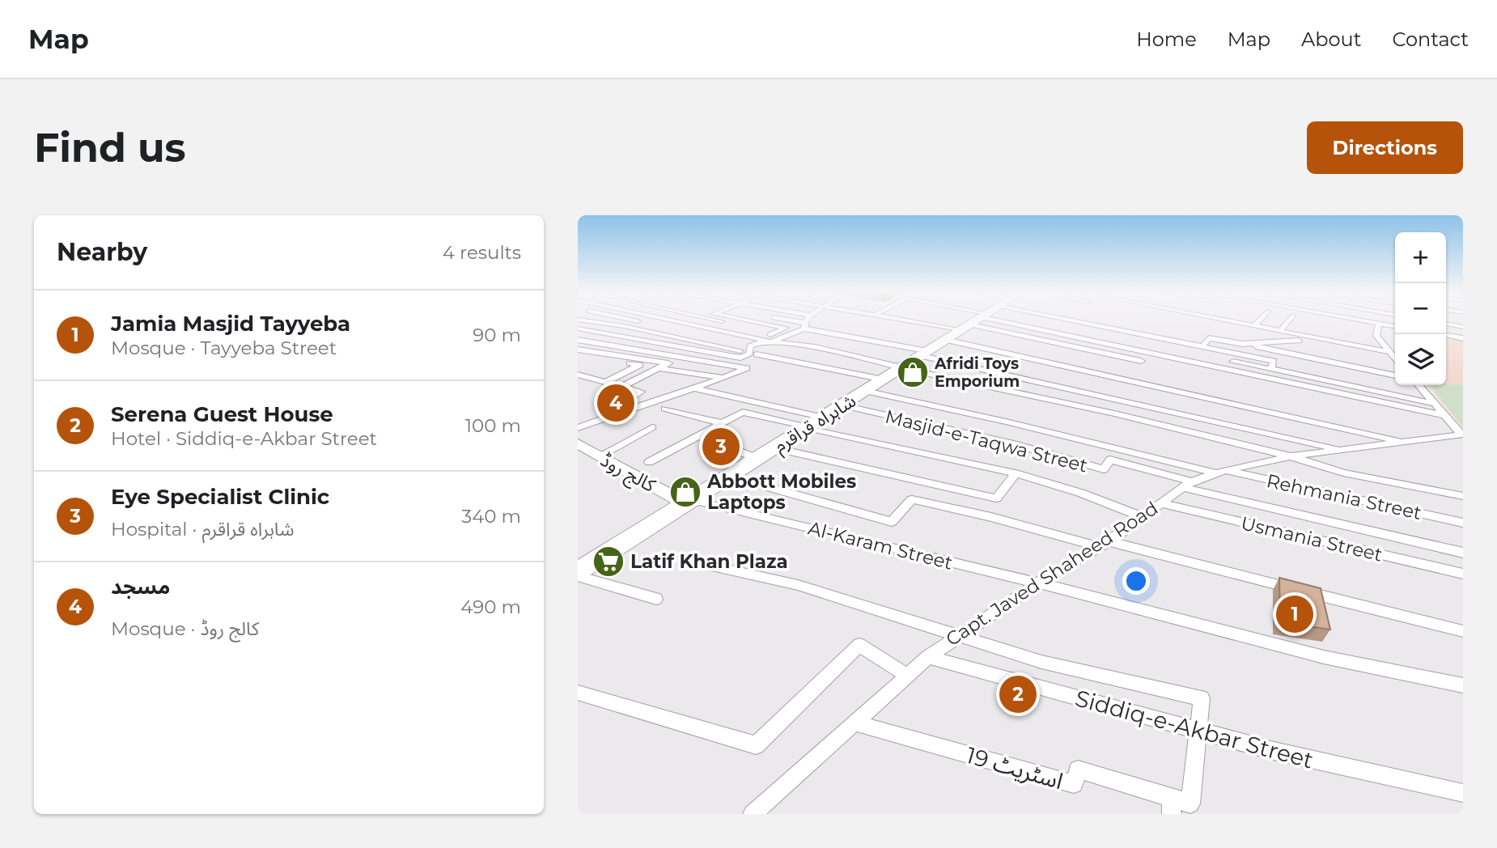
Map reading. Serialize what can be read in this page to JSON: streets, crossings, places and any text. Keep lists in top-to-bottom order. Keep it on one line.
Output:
{"streets":{"highway":["شاہراہ قراقرم"],"main road":["کالج روڈ"],"street":["Masjid-e-Taqwa Street","Rehmania Street","Usmania Street","Al-Karam Street","Capt. Javed Shaheed Road","Siddiq-e-Akbar Street","اسٹریٹ 19"]},"crossings":[["شاہراہ قراقرم","Masjid-e-Taqwa Street"],["شاہراہ قراقرم","کالج روڈ"],["شاہراہ قراقرم","Rehmania Street"],["شاہراہ قراقرم","Al-Karam Street"],["Masjid-e-Taqwa Street","Capt. Javed Shaheed Road"],["کالج روڈ","Al-Karam Street"],["Rehmania Street","Capt. Javed Shaheed Road"],["Usmania Street","Capt. Javed Shaheed Road"],["Al-Karam Street","Capt. Javed Shaheed Road"],["Capt. Javed Shaheed Road","Siddiq-e-Akbar Street"],["Capt. Javed Shaheed Road","اسٹریٹ 19"],["Siddiq-e-Akbar Street","اسٹریٹ 19"]],"places":{"shop":["Afridi Toys Emporium","Abbott Mobiles Laptops"],"supermarket":["Latif Khan Plaza"]},"page":{"header":"Map","nav":["Home","Map","About","Contact"],"buttons":"Directions","title":"Find us","heading":["Nearby","4 results"],"map_buttons":["+","−"],"list":[{"mark":"1","name":"Jamia Masjid Tayyeba","note":"Mosque · Tayyeba Street","value":"90 m"},{"mark":"2","name":"Serena Guest House","note":"Hotel · Siddiq-e-Akbar Street","value":"100 m"},{"mark":"3","name":"Eye Specialist Clinic","note":"Hospital · شاہراہ قراقرم","value":"340 m"},{"mark":"4","name":"مسجد","note":"Mosque · کالج روڈ","value":"490 m"}],"pins":["4","3","1","2"]}}
